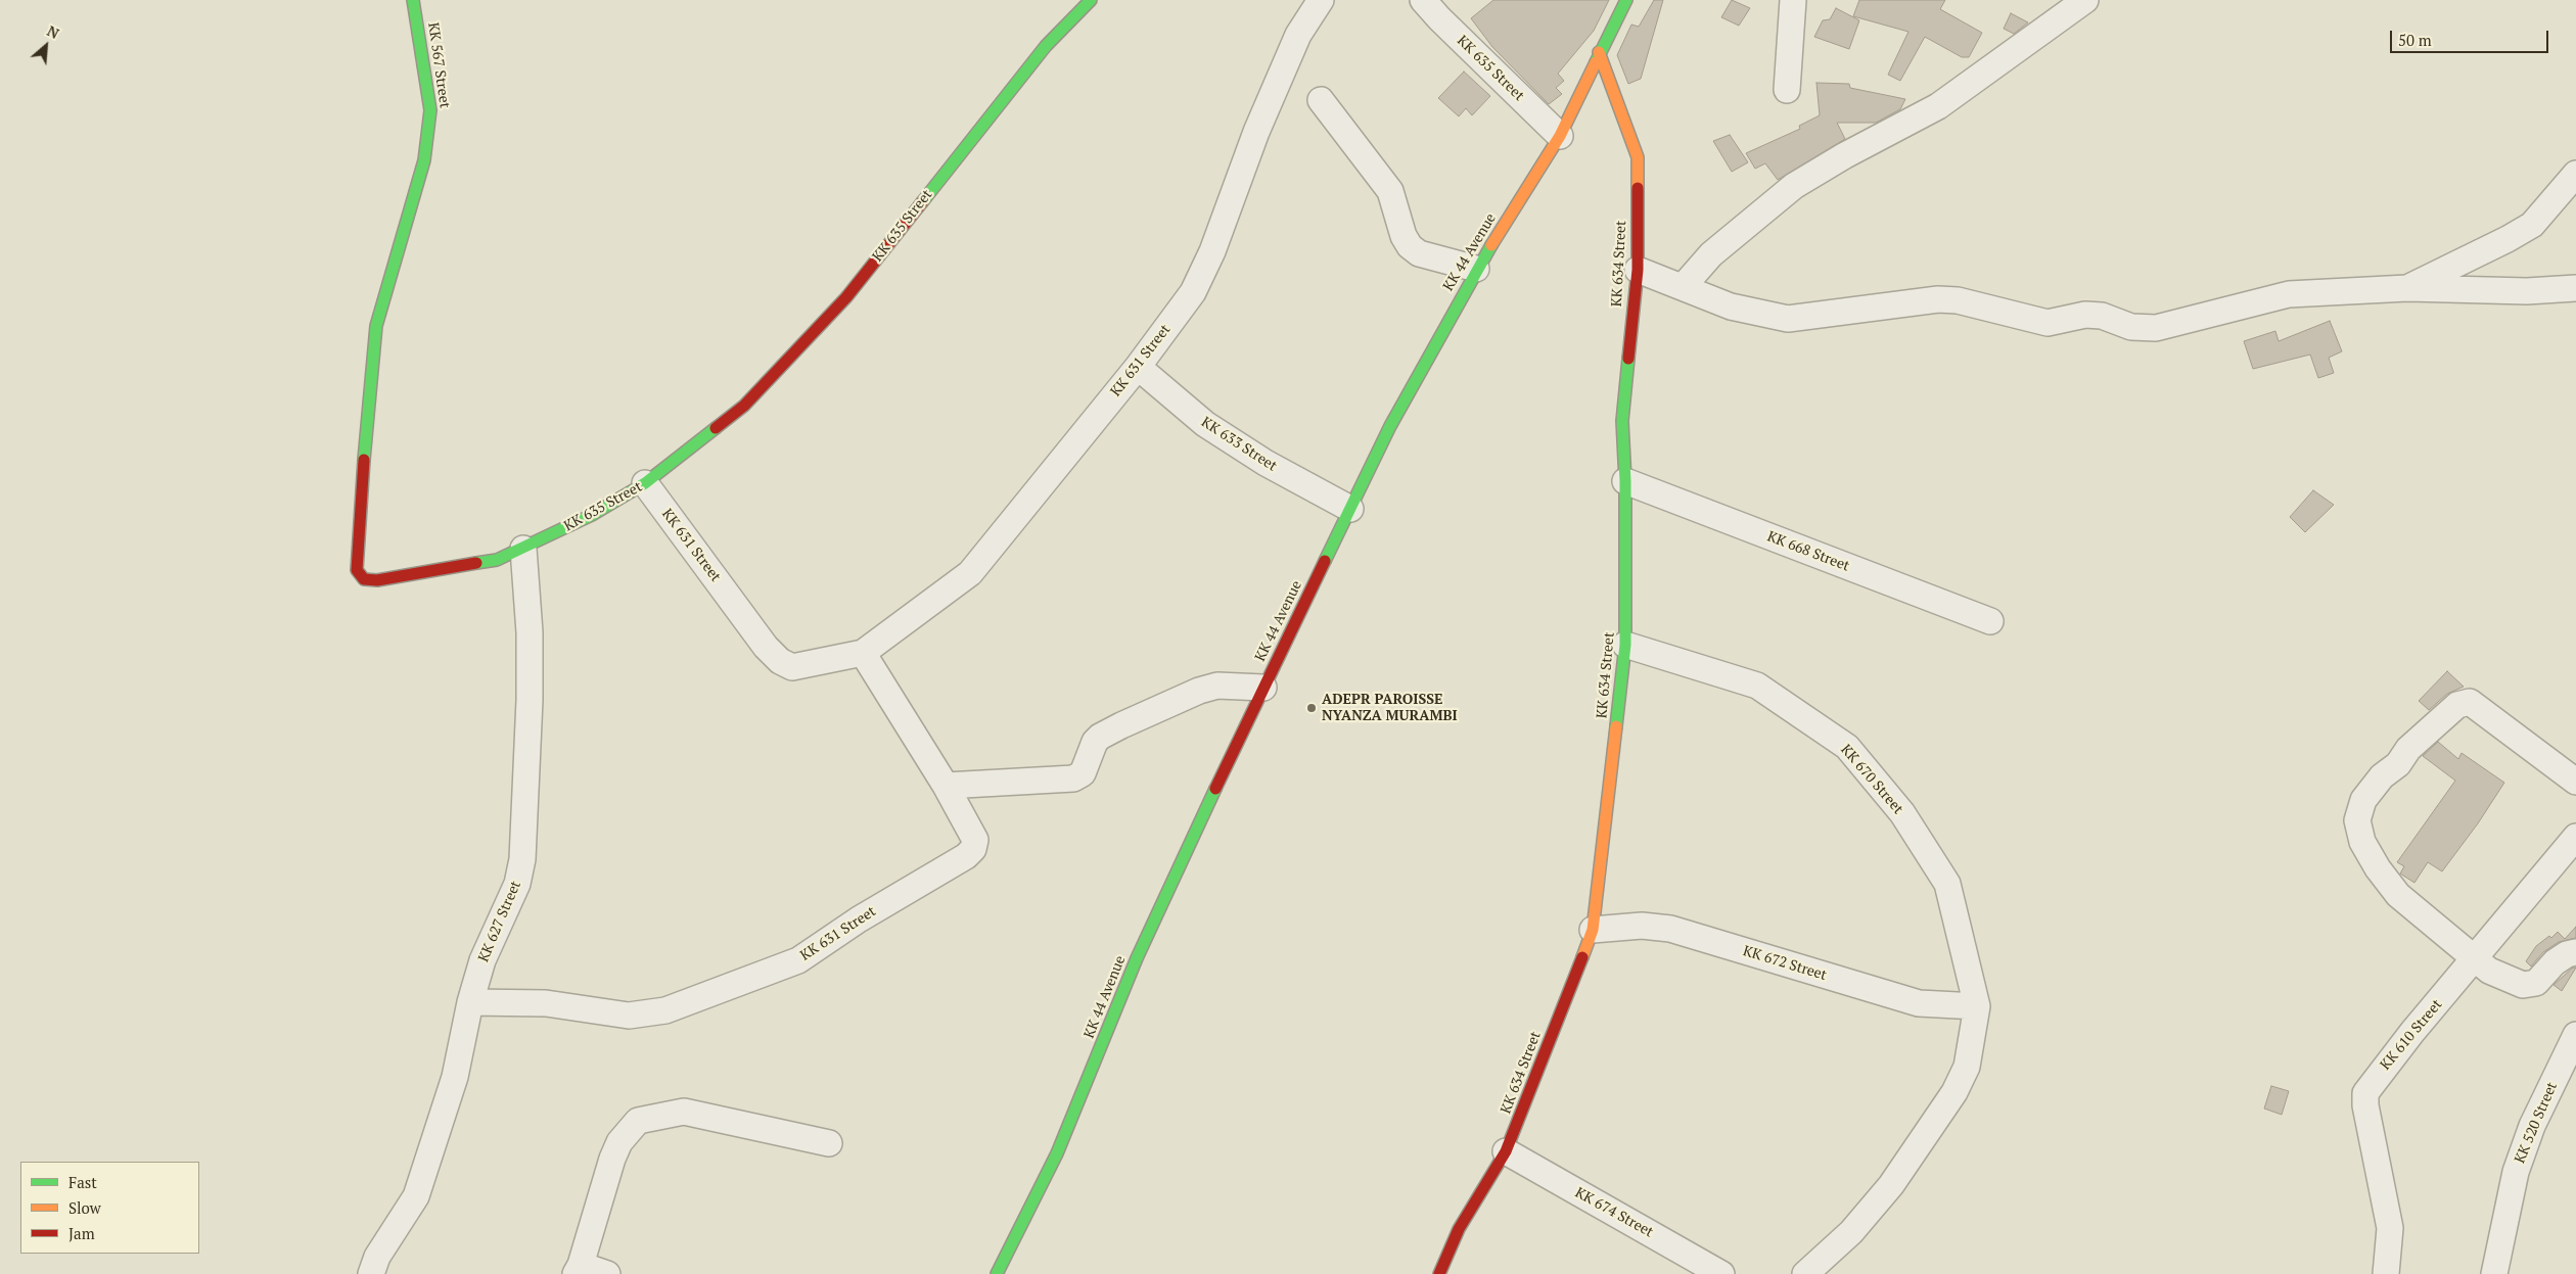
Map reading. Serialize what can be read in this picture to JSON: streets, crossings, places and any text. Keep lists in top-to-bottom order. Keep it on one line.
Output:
{"streets":{"street":["KK 567 Street","KK 635 Street","KK 44 Avenue","KK 634 Street","KK 631 Street","KK 633 Street","KK 668 Street","KK 670 Street","KK 627 Street","KK 672 Street","KK 610 Street","KK 520 Street","KK 674 Street"]},"crossings":[["KK 567 Street","KK 635 Street"],["KK 635 Street","KK 44 Avenue"],["KK 635 Street","KK 631 Street"],["KK 635 Street","KK 627 Street"],["KK 44 Avenue","KK 634 Street"],["KK 44 Avenue","KK 633 Street"],["KK 634 Street","KK 668 Street"],["KK 634 Street","KK 670 Street"],["KK 634 Street","KK 672 Street"],["KK 634 Street","KK 674 Street"],["KK 631 Street","KK 633 Street"],["KK 631 Street","KK 627 Street"],["KK 670 Street","KK 672 Street"]],"places":["ADEPR PAROISSE NYANZA MURAMBI"],"legend":["Fast","Slow","Jam"],"scale_bar":"50 m","north":"top right"}
